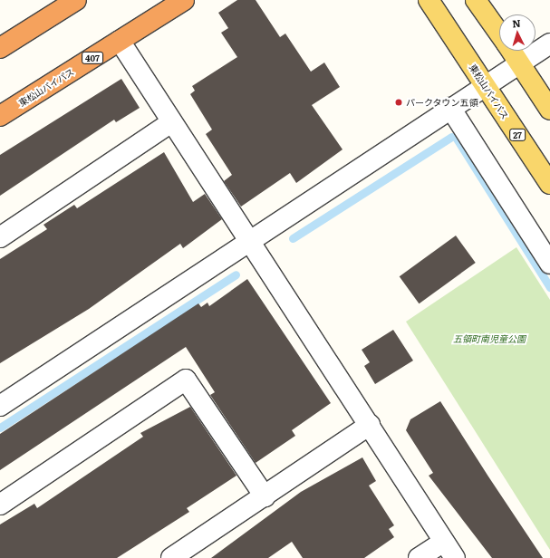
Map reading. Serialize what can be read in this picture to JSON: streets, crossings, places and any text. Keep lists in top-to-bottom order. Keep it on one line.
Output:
{"streets":{"highway":["407","東松山バイパス"],"main road":["27"]},"parks":["五領町南児童公園"],"places":["パークタウン五領"],"north":"top"}
